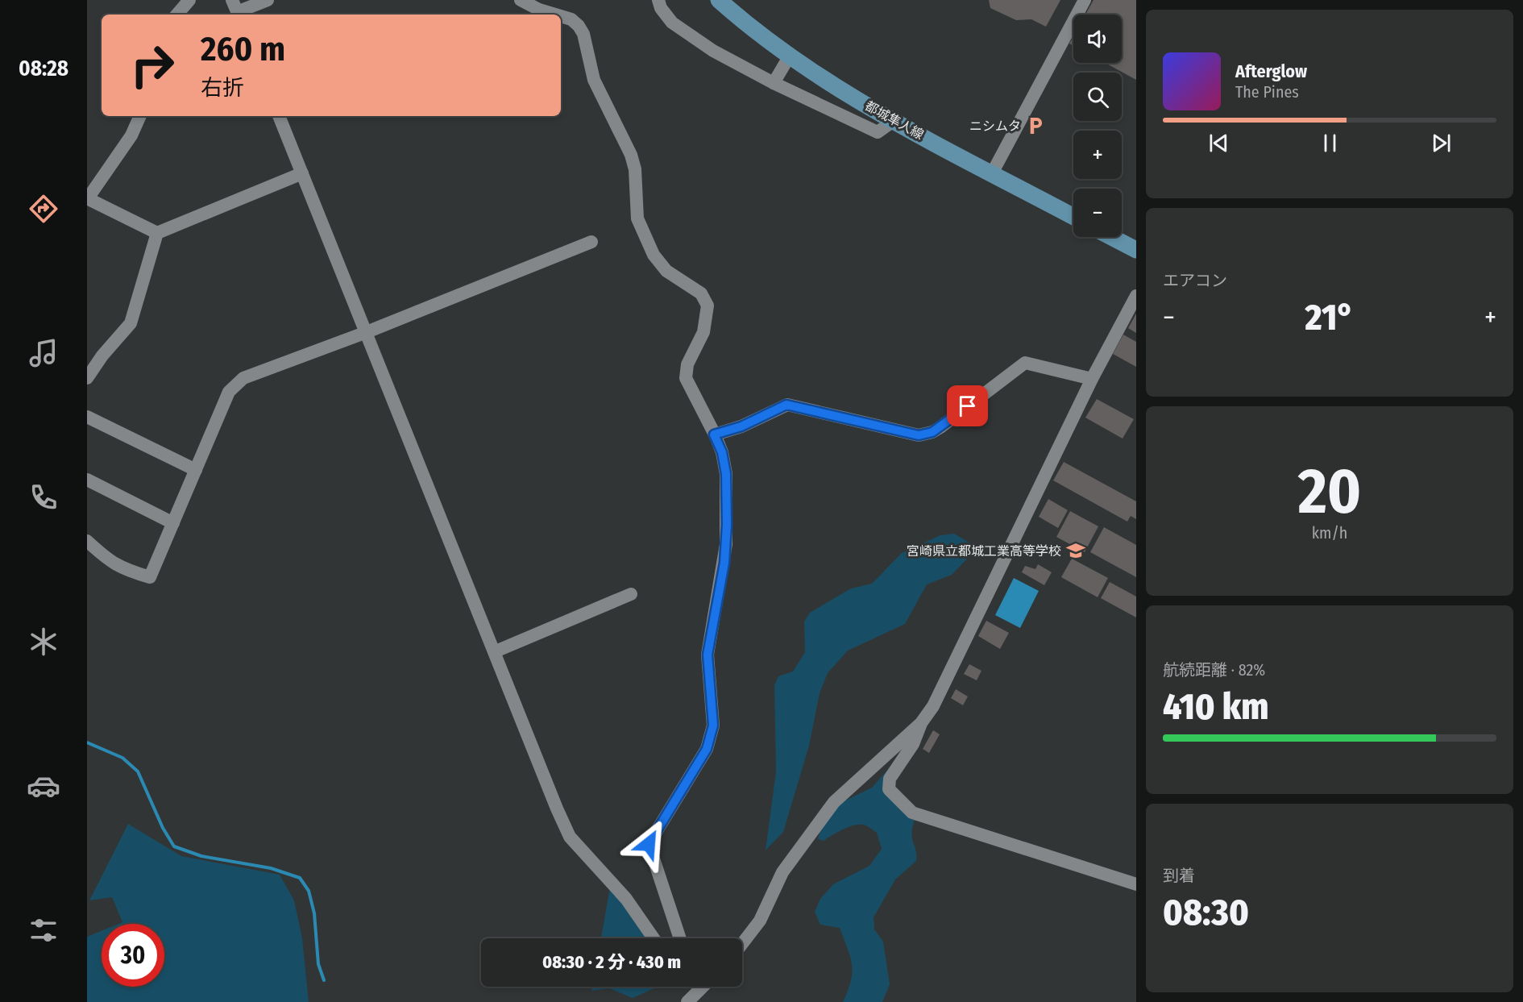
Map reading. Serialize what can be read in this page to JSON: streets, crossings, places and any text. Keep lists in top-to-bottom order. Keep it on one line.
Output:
{"streets":{"main road":["都城隼人線"]},"places":{"parking":["ニシムタ"],"school or university":["宮崎県立都城工業高等学校"]},"page":{"tabs":"08:28","map_buttons":["+","−"],"turn":["260 m","右折"],"song":["Afterglow","The Pines"],"tile":["エアコン",["20","km/h"],["航続距離 · 82%","410 km"],["到着","08:30"]],"heat":["−","21°","+"],"limit":"30","trip":"08:30 · 2 分 · 430 m"}}
